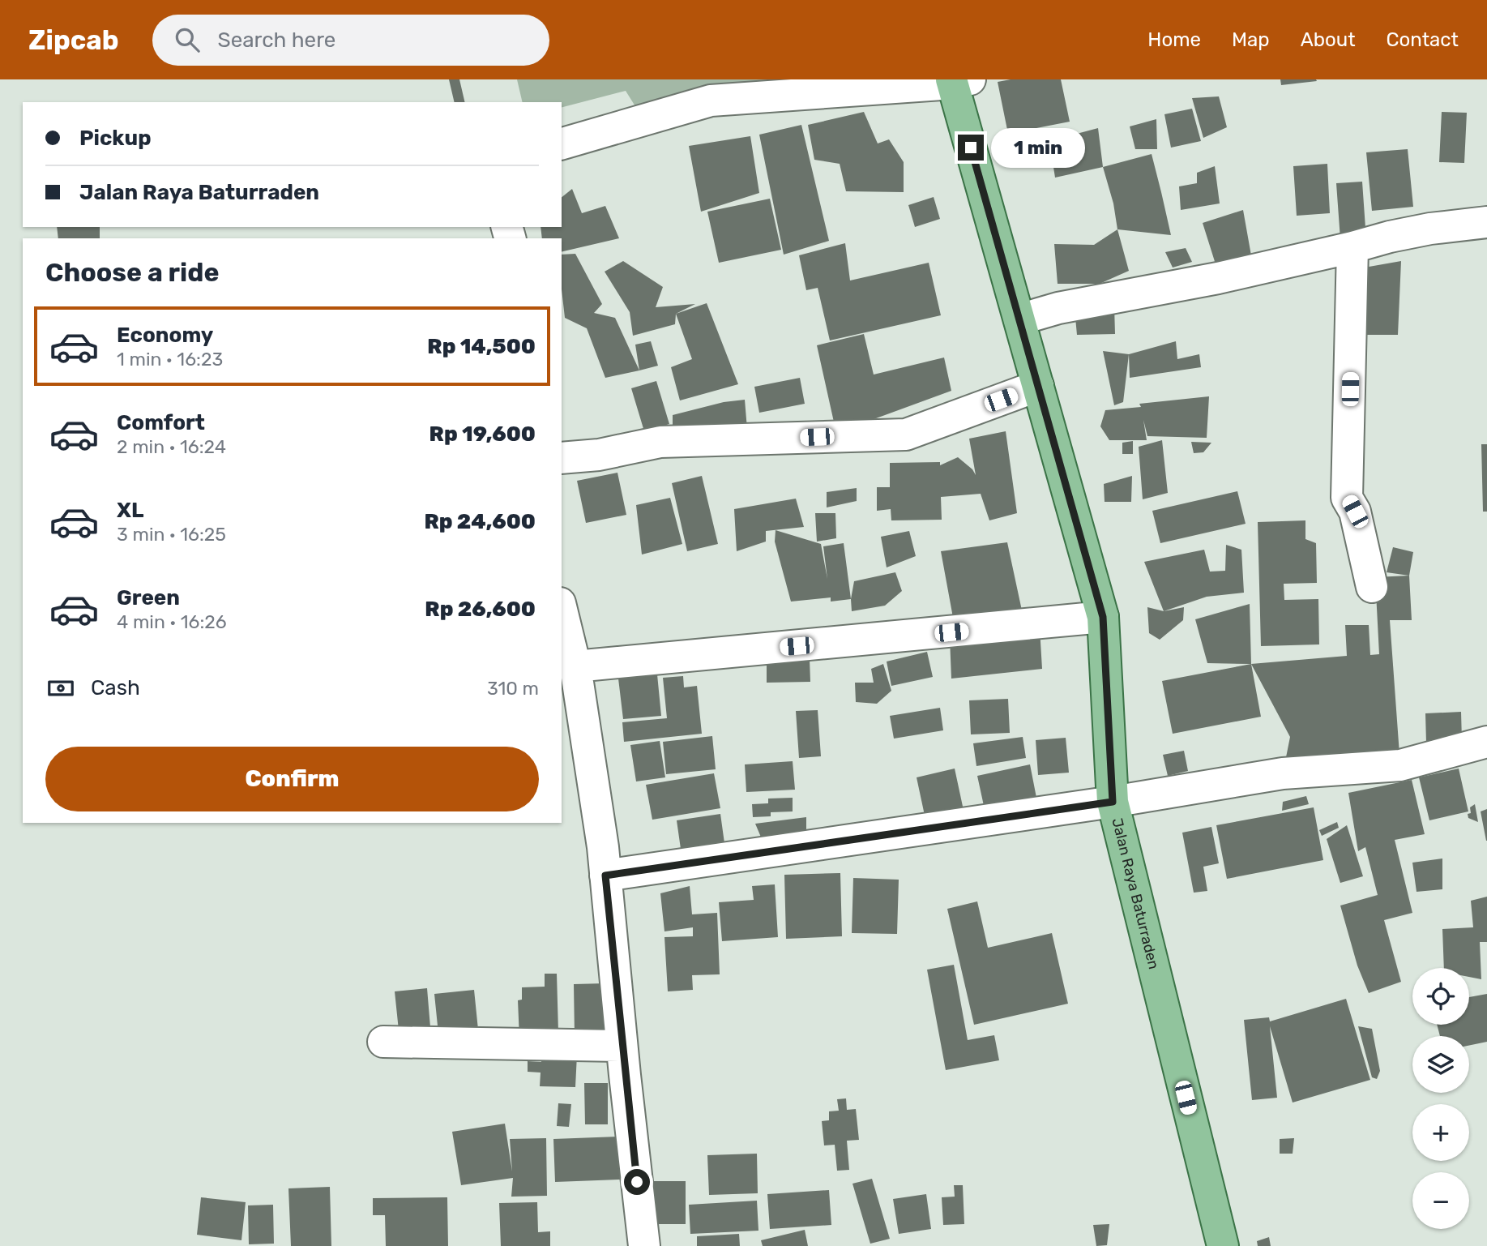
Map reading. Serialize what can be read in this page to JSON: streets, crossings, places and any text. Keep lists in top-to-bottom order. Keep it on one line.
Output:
{"streets":{"main road":["Jalan Raya Baturraden"]},"page":{"header":"Zipcab","search":"Search here","nav":["Home","Map","About","Contact"],"banner":["Pickup","Jalan Raya Baturraden"],"bubble":"1 min","heading":"Choose a ride","list":[{"name":"Economy","note":"1 min · 16:23","value":"Rp 14,500"},{"name":"Comfort","note":"2 min · 16:24","value":"Rp 19,600"},{"name":"XL","note":"3 min · 16:25","value":"Rp 24,600"},{"name":"Green","note":"4 min · 16:26","value":"Rp 26,600"}],"pay":["Cash","310 m"],"buttons":"Confirm","map_buttons":["+","−"]}}
